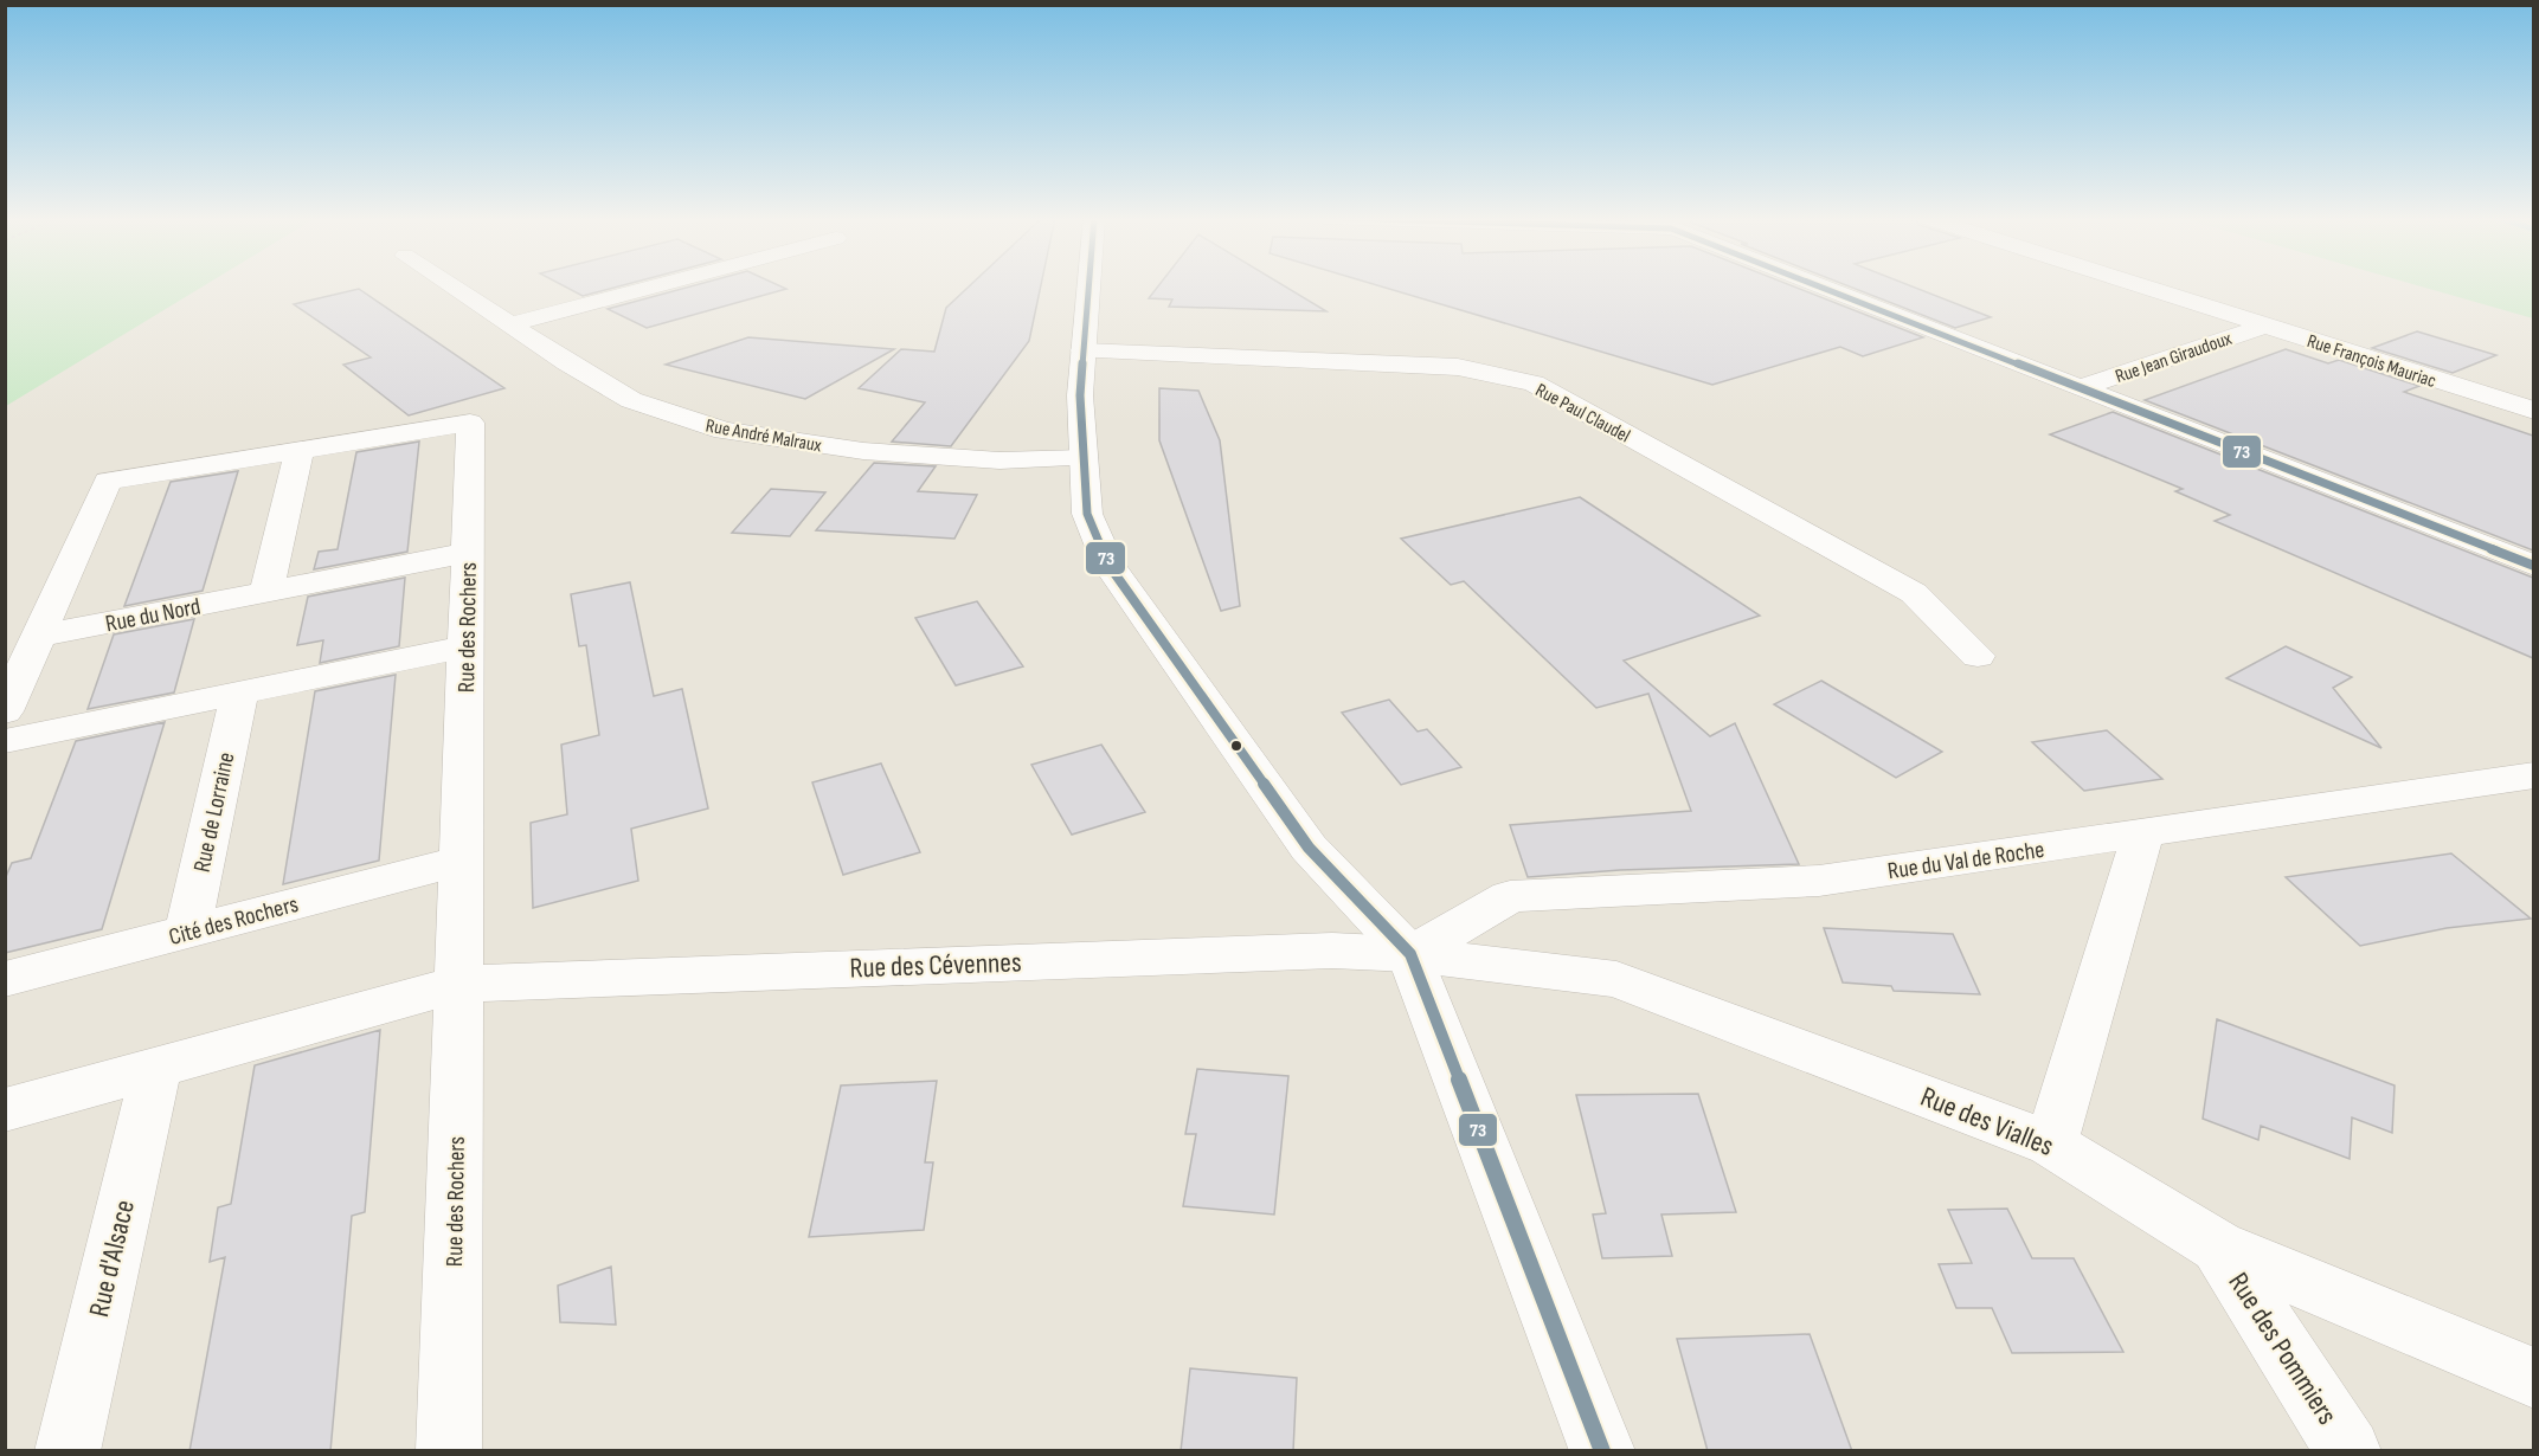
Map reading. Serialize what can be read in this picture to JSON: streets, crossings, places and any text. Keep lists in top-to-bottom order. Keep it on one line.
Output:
{"streets":{"street":["Rue Jean Giraudoux","Rue François Mauriac","Rue Paul Claudel","Rue André Malraux","Rue du Nord","Rue des Rochers","Rue de Lorraine","Rue du Val de Roche","Cité des Rochers","Rue des Cévennes","Rue des Vialles","Rue d'Alsace","Rue des Pommiers"]},"crossings":[["Rue Jean Giraudoux","Rue François Mauriac"],["Rue du Nord","Rue des Rochers"],["Rue des Rochers","Cité des Rochers"],["Rue des Rochers","Rue des Cévennes"],["Rue de Lorraine","Cité des Rochers"],["Rue du Val de Roche","Rue des Cévennes"],["Rue du Val de Roche","Rue des Vialles"],["Rue des Cévennes","Rue des Vialles"],["Rue des Cévennes","Rue d'Alsace"],["Rue des Vialles","Rue des Pommiers"]],"lines":["transit line 73"]}
